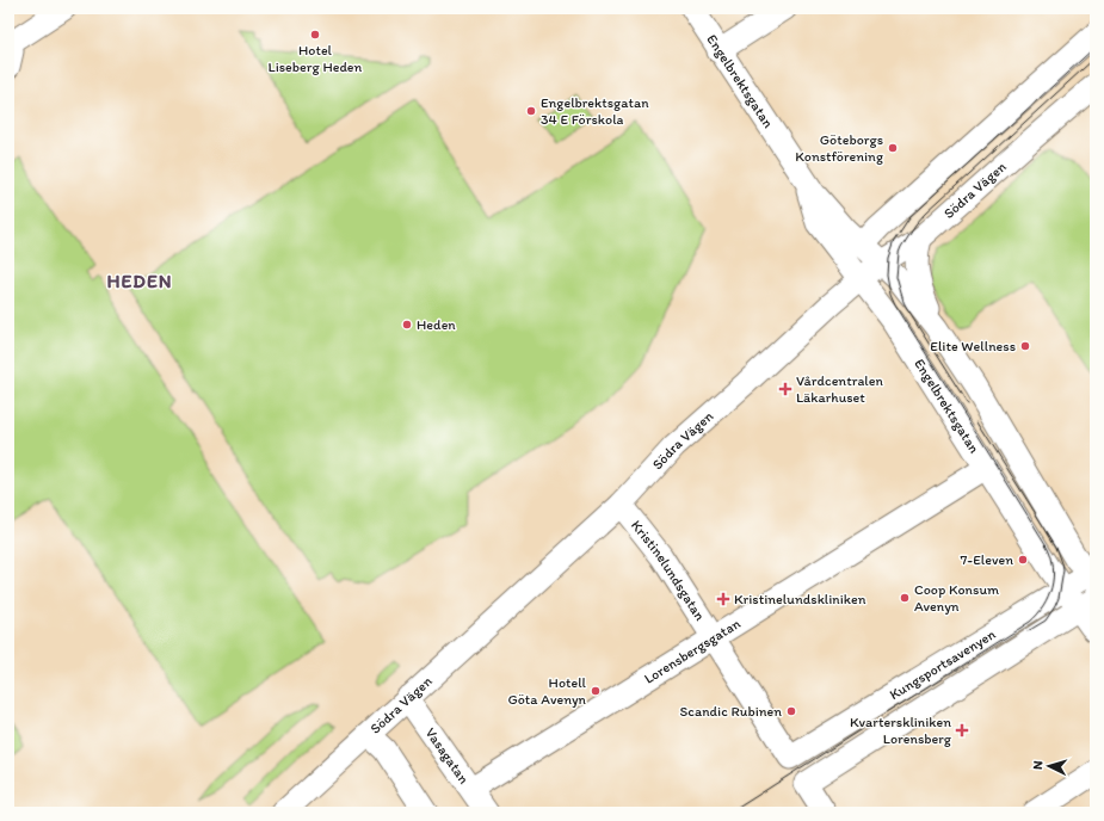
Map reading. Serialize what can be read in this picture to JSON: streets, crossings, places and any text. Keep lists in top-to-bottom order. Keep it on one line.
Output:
{"streets":{"street":["Engelbrektsgatan","Södra Vägen","Kristinelundsgatan","Lorensbergsgatan","Kungsportsavenyen","Vasagatan"]},"crossings":[["Engelbrektsgatan","Södra Vägen"],["Engelbrektsgatan","Lorensbergsgatan"],["Engelbrektsgatan","Kungsportsavenyen"],["Södra Vägen","Kristinelundsgatan"],["Södra Vägen","Vasagatan"],["Kristinelundsgatan","Lorensbergsgatan"],["Kristinelundsgatan","Kungsportsavenyen"],["Lorensbergsgatan","Vasagatan"]],"districts":["HEDEN"],"places":{"other":["Hotel Liseberg Heden","Engelbrektsgatan 34 E Förskola","Göteborgs Konstförening","Heden","Elite Wellness","7-Eleven","Coop Konsum Avenyn","Hotell Göta Avenyn","Scandic Rubinen"],"health":["Vårdcentralen Läkarhuset","Kristinelundskliniken","Kvarterskliniken Lorensberg"]},"north":"left"}
